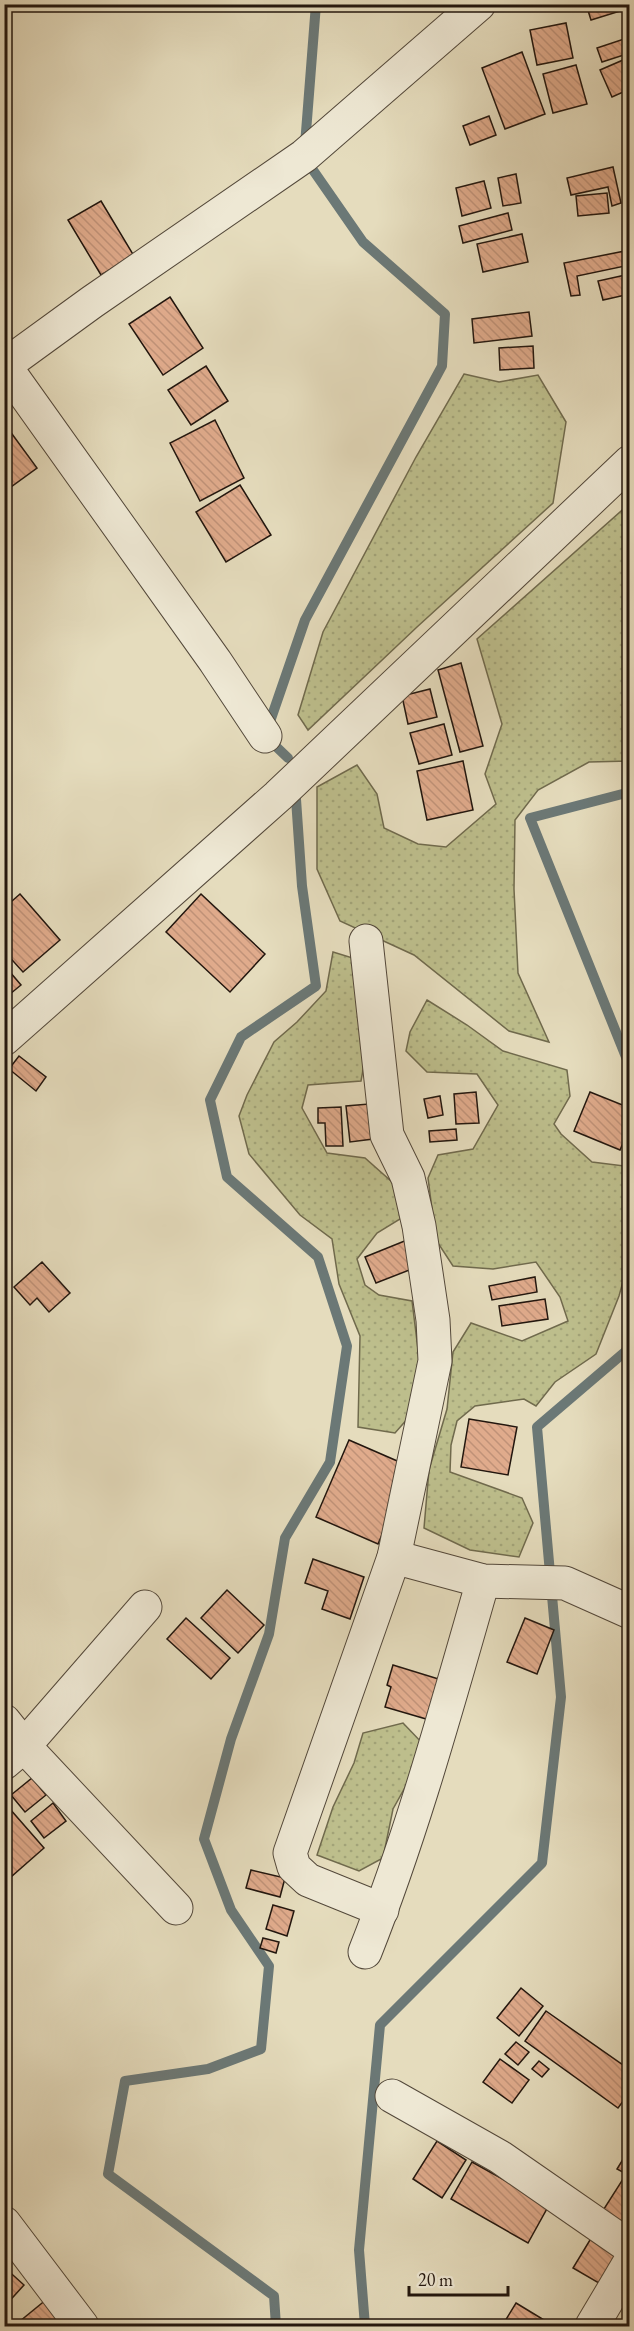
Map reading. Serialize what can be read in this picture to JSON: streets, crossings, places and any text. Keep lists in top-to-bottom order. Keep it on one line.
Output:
{"scale_bar":"20 m"}
